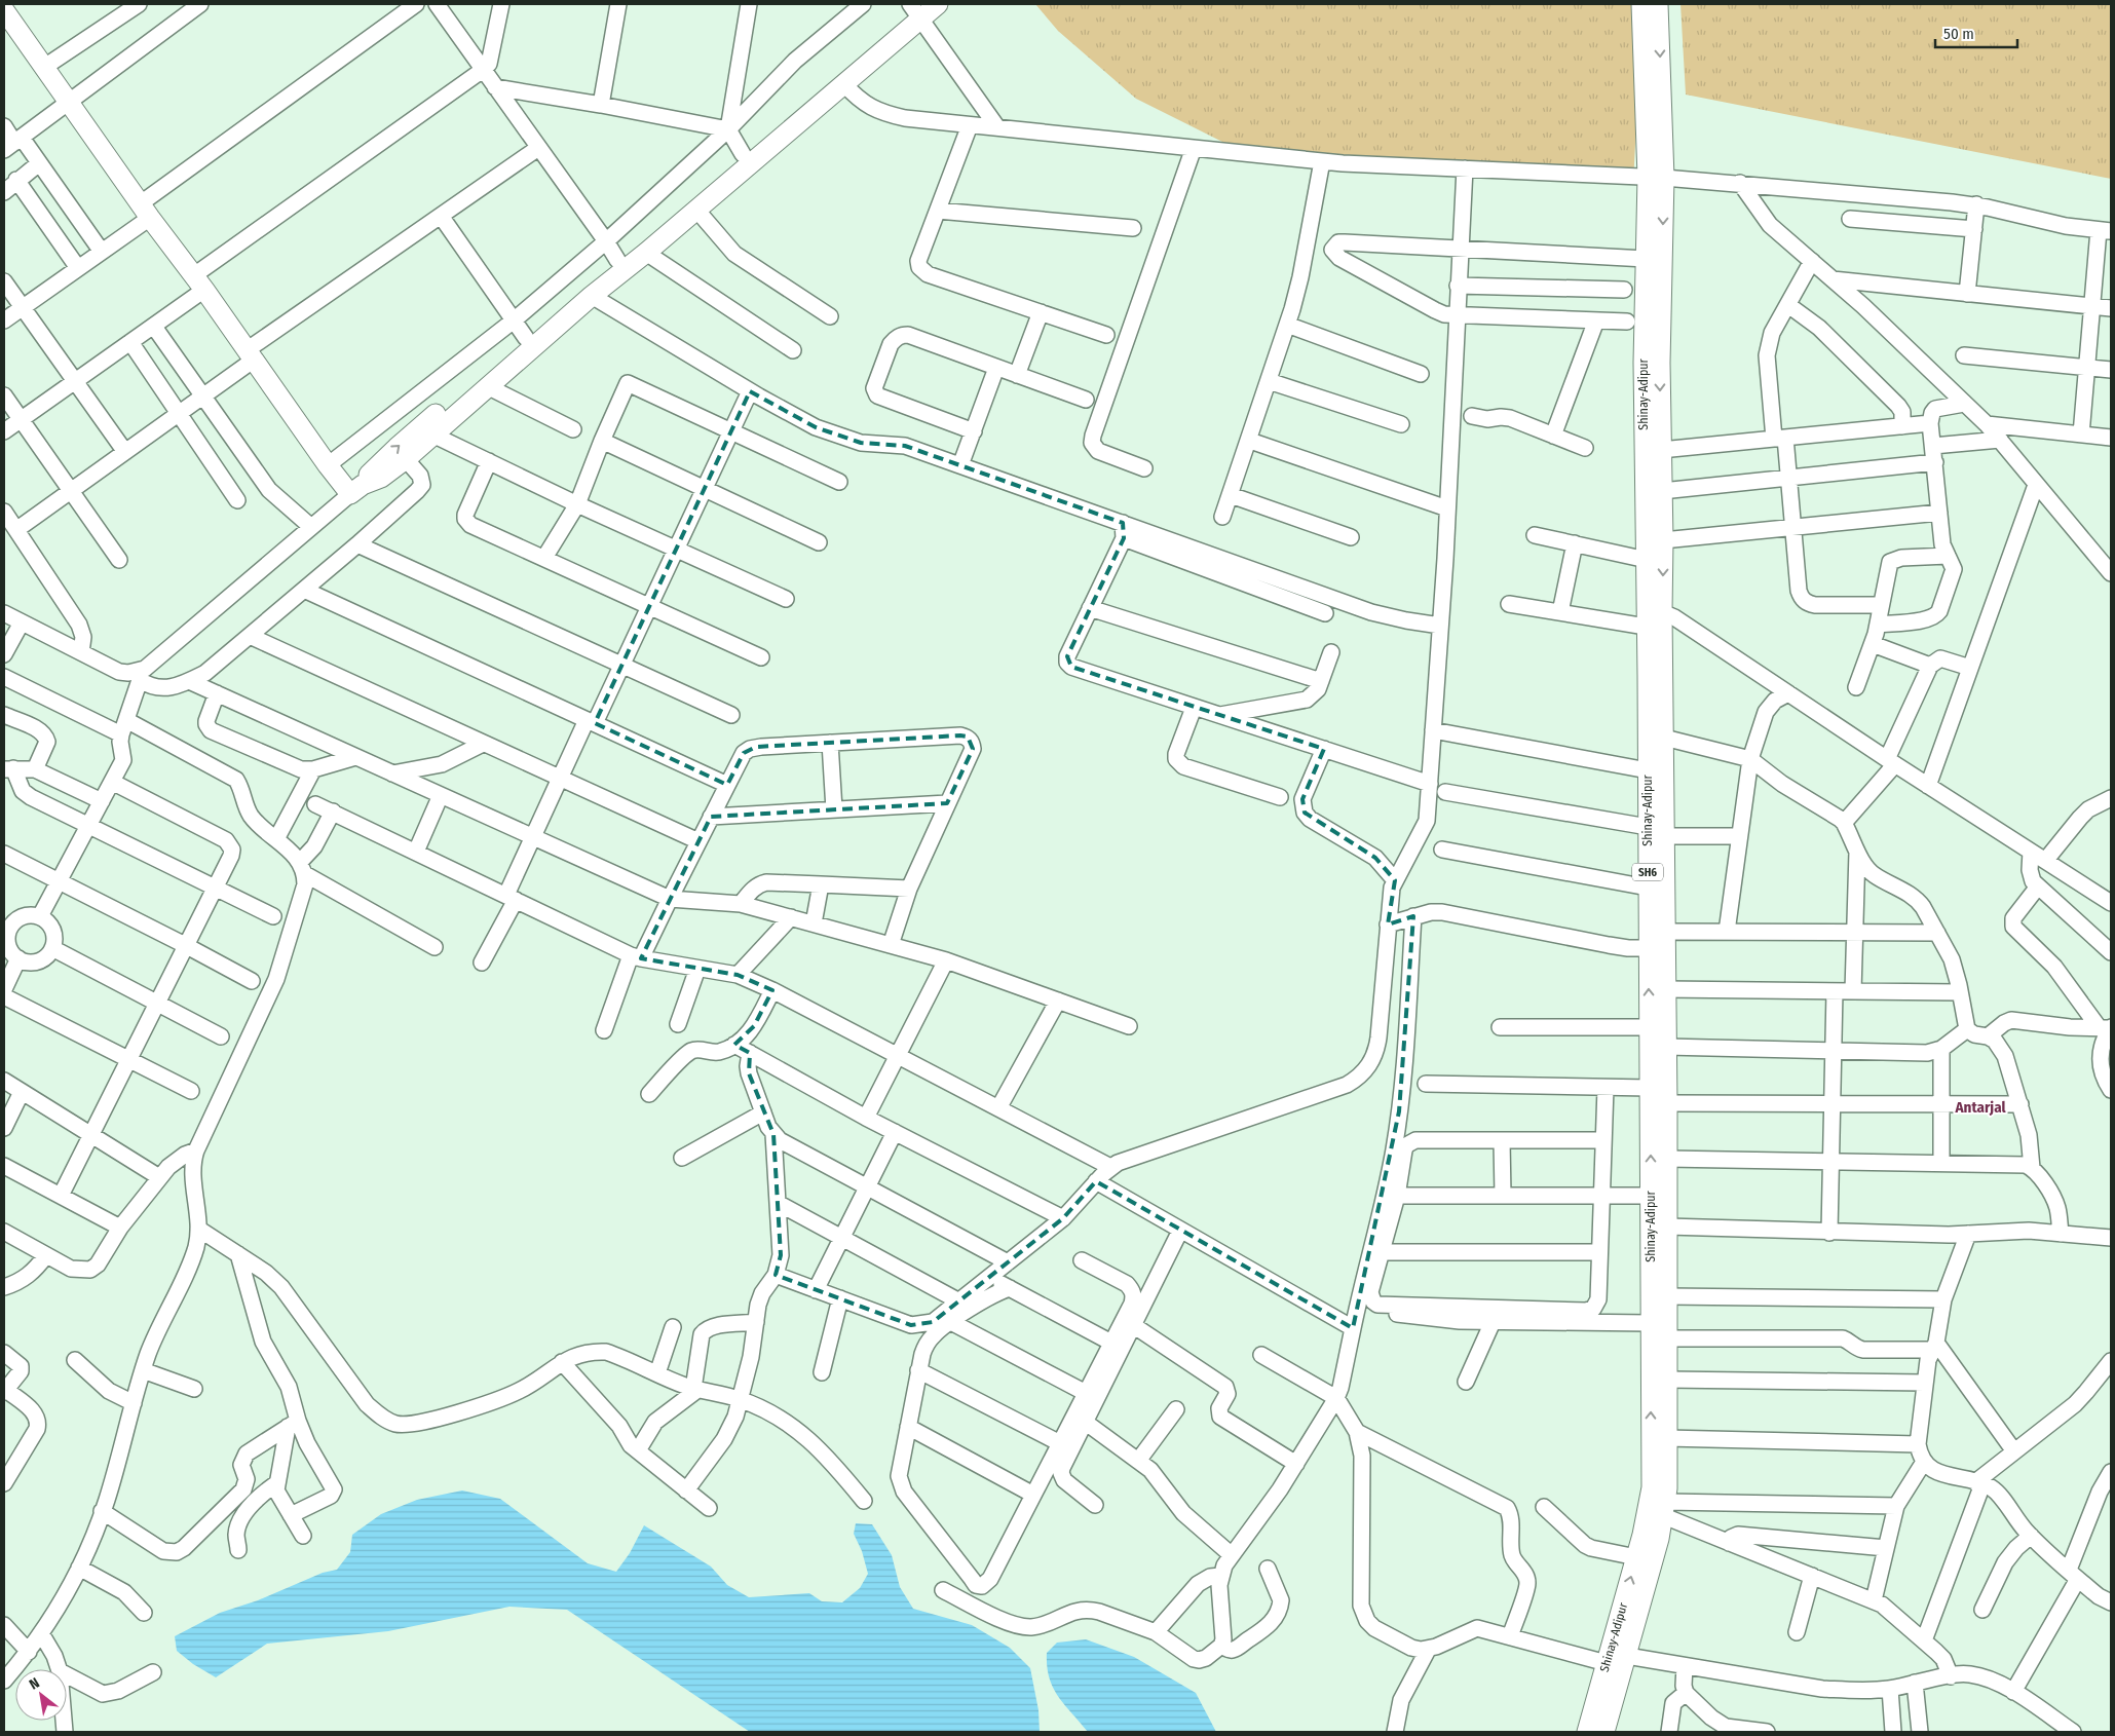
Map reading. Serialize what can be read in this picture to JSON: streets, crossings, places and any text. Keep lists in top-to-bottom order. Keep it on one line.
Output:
{"streets":{"main road":["Shinay-Adipur","SH6"]},"districts":["Antarjal"],"scale_bar":"50 m","north":"top left"}
